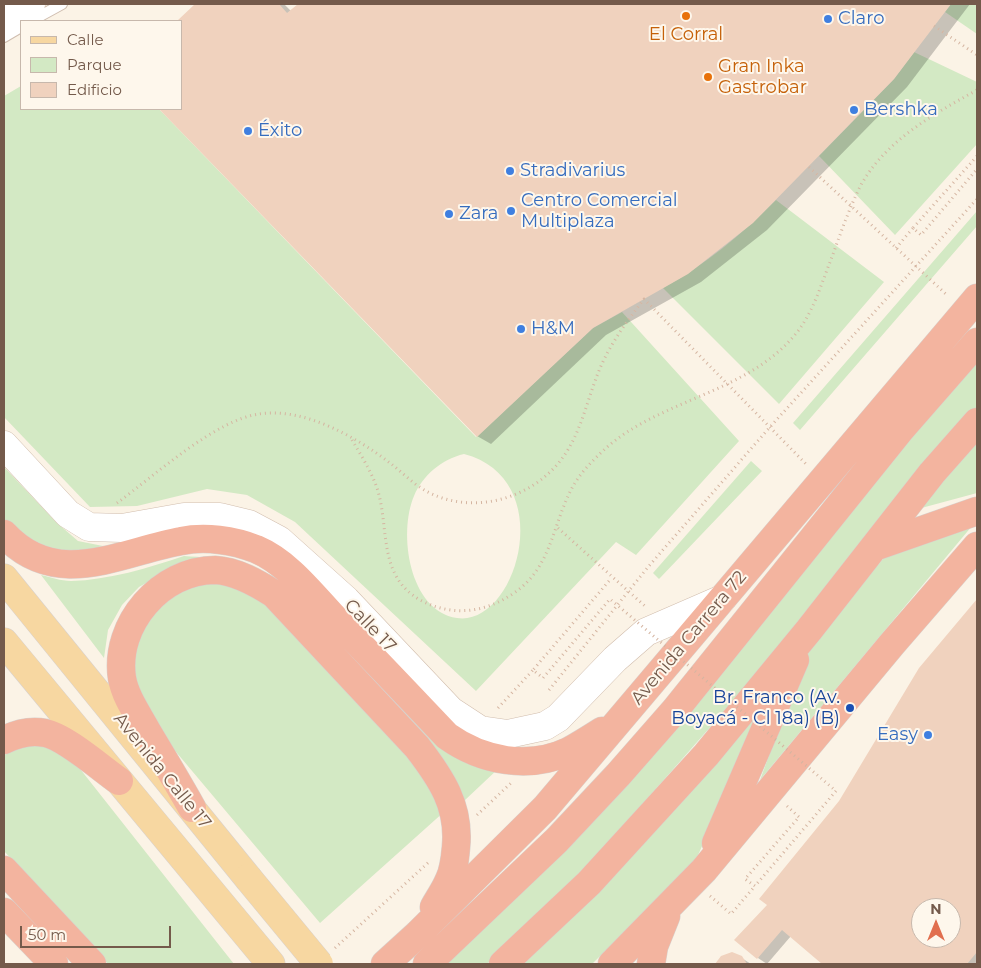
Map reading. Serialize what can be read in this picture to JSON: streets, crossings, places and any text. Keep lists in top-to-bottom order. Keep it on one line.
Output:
{"streets":{"highway":["Avenida Carrera 72"],"main road":["Avenida Calle 17"],"street":["Calle 17"]},"crossings":[["Calle 17","Avenida Carrera 72"]],"places":["El Corral","Claro","Gran Inka Gastrobar","Bershka","Éxito","Stradivarius","Centro Comercial Multiplaza","Zara","H&M","Br. Franco (Av. Boyacá - Cl 18a) (B)","Easy"],"legend":["Calle","Parque","Edificio"],"scale_bar":"50 m","north":"top"}
